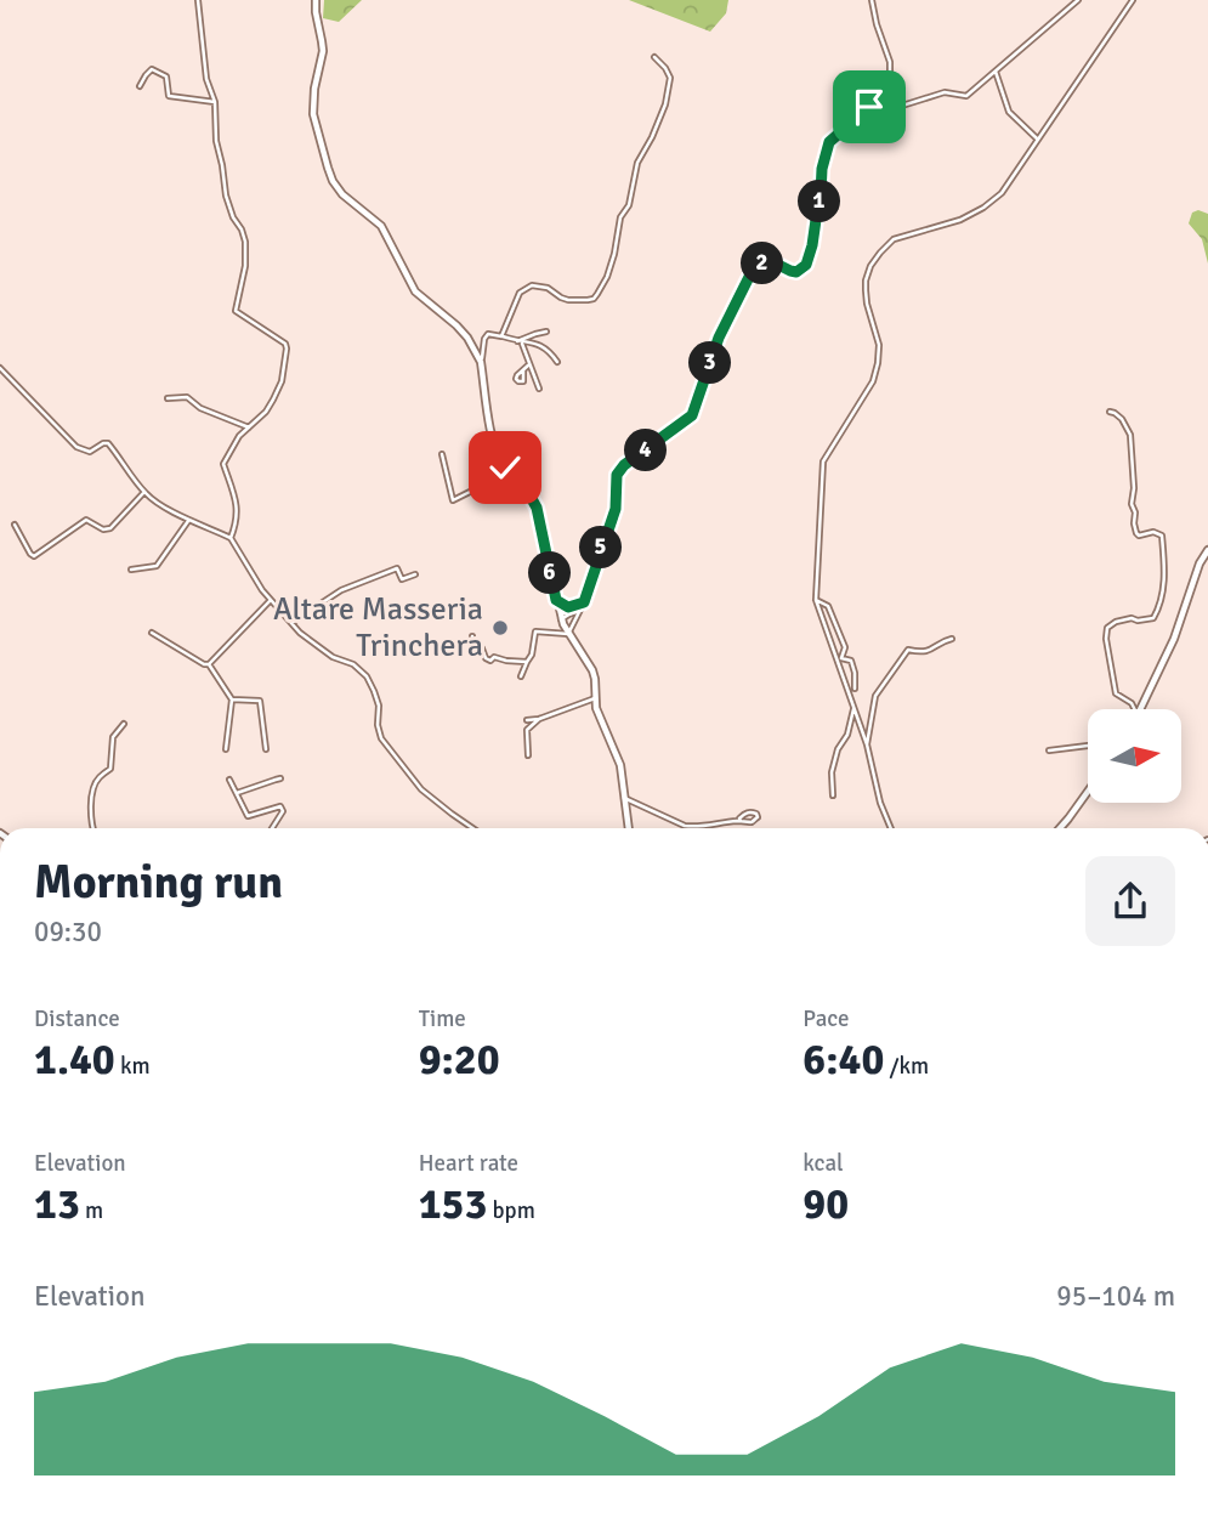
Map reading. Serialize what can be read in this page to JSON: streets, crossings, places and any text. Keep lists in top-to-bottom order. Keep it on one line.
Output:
{"places":["Altare Masseria Trinchera"],"north":"right","page":{"pins":["1","2","3","4","5","6"],"heading":["Morning run","09:30"],"stats":[["Distance","1.40 km"],["Time","9:20"],["Pace","6:40 /km"],["Elevation","13 m"],["Heart rate","153 bpm"],["kcal","90"]],"chart":["Elevation","95–104 m"]}}
